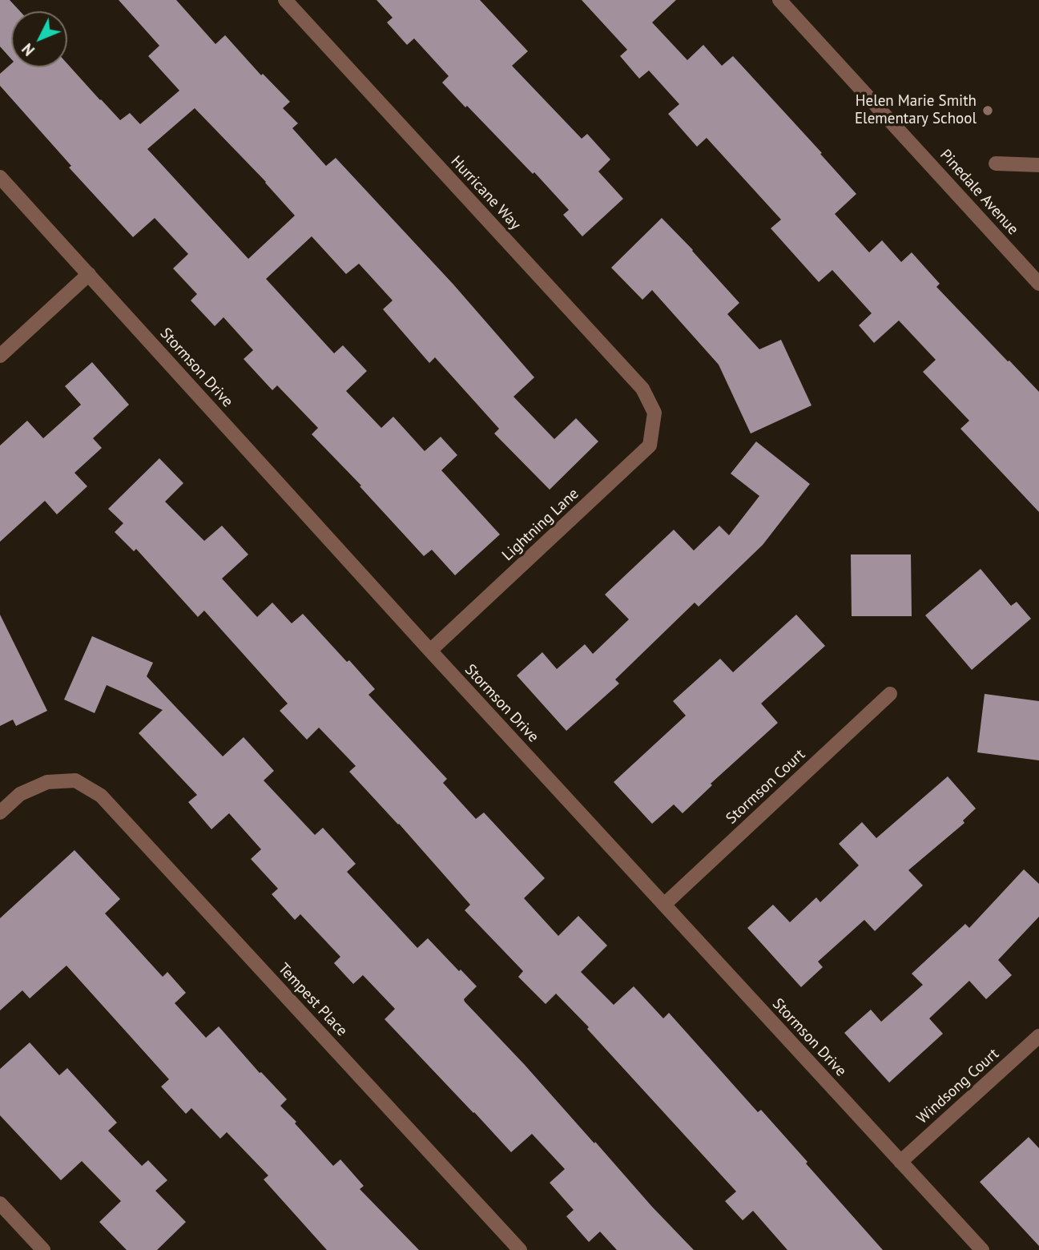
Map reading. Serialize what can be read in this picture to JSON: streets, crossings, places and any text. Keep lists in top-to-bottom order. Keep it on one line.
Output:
{"streets":{"street":["Pinedale Avenue","Hurricane Way","Stormson Drive","Lightning Lane","Stormson Court","Tempest Place","Windsong Court"]},"crossings":[["Hurricane Way","Lightning Lane"],["Stormson Drive","Lightning Lane"],["Stormson Drive","Stormson Court"],["Stormson Drive","Windsong Court"]],"places":["Helen Marie Smith Elementary School"],"north":"bottom left"}
